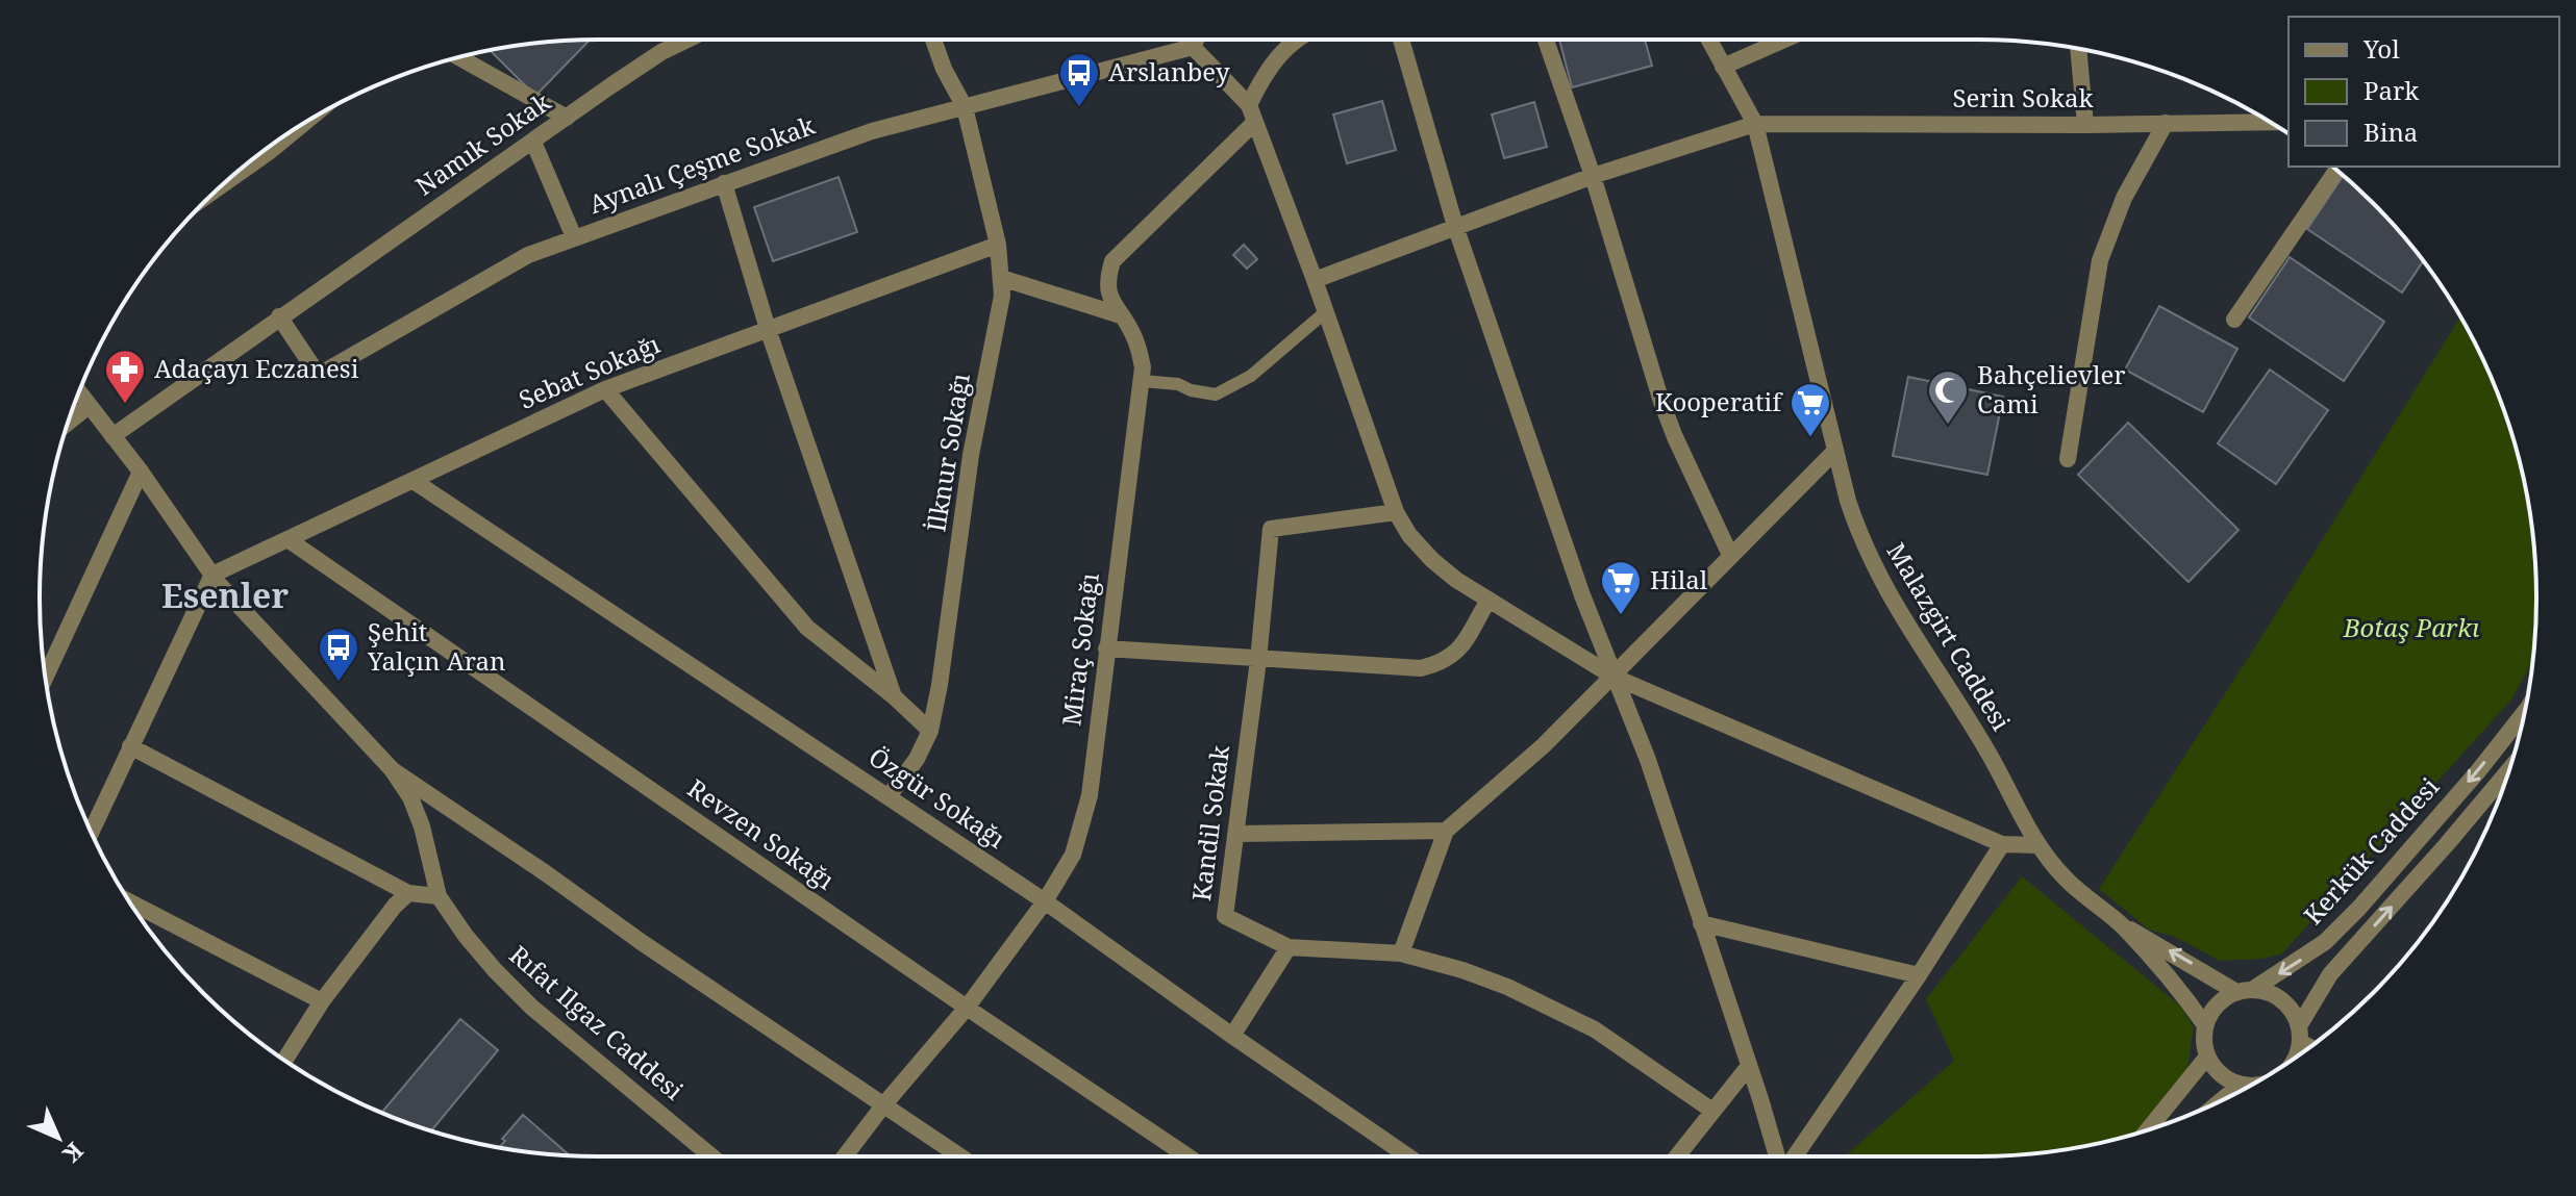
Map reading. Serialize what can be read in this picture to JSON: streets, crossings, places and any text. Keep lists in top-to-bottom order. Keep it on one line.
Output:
{"streets":{"street":["Serin Sokak","Namık Sokak","Aynalı Çeşme Sokak","Sebat Sokağı","İlknur Sokağı","Malazgirt Caddesi","Miraç Sokağı","Özgür Sokağı","Kandil Sokak","Revzen Sokağı","Kerkük Caddesi","Rıfat Ilgaz Caddesi"]},"crossings":[["Serin Sokak","Malazgirt Caddesi"],["Namık Sokak","Aynalı Çeşme Sokak"],["Namık Sokak","Rıfat Ilgaz Caddesi"],["Aynalı Çeşme Sokak","İlknur Sokağı"],["Sebat Sokağı","İlknur Sokağı"],["Sebat Sokağı","Özgür Sokağı"],["Sebat Sokağı","Revzen Sokağı"],["Sebat Sokağı","Rıfat Ilgaz Caddesi"],["İlknur Sokağı","Özgür Sokağı"],["Miraç Sokağı","Özgür Sokağı"],["Miraç Sokağı","Revzen Sokağı"]],"districts":["Esenler"],"parks":["Botaş Parkı"],"places":{"bus stop":["Arslanbey","Şehit Yalçın Aran"],"pharmacy":["Adaçayı Eczanesi"],"mosque":["Bahçelievler Cami"],"supermarket":["Kooperatif","Hilal"]},"legend":["Yol","Park","Bina"],"north":"bottom right"}
